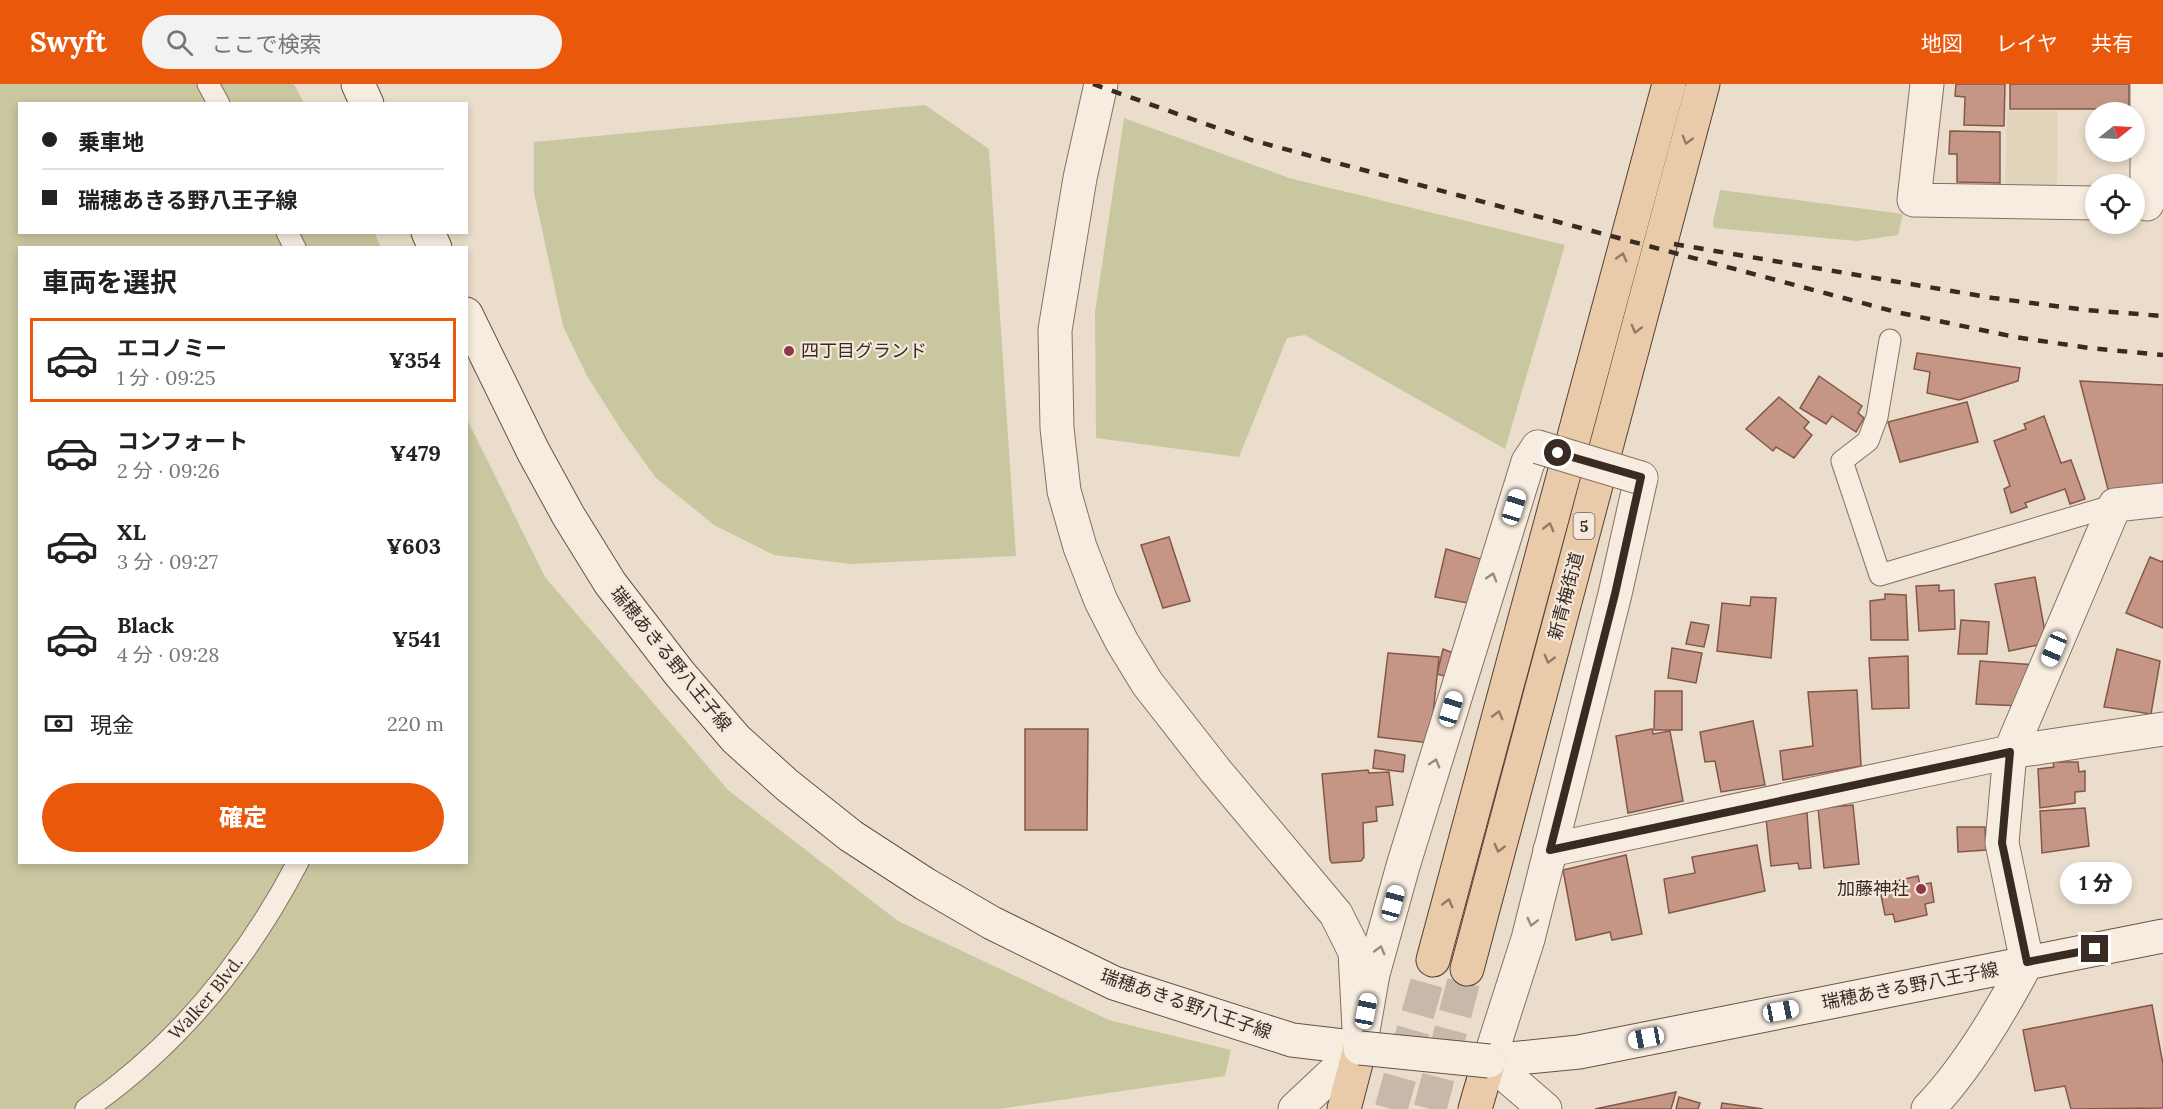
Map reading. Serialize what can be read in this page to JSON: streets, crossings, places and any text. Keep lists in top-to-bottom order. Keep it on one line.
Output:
{"streets":{"main road":["5","新青梅街道"],"street":["瑞穂あきる野八王子線"],"lane":["Walker Blvd."]},"places":["四丁目グランド","加藤神社"],"north":"right","page":{"header":"Swyft","search":"ここで検索","nav":["地図","レイヤ","共有"],"banner":["乗車地","瑞穂あきる野八王子線"],"heading":"車両を選択","list":[{"name":"エコノミー","note":"1 分 · 09:25","value":"¥354"},{"name":"コンフォート","note":"2 分 · 09:26","value":"¥479"},{"name":"XL","note":"3 分 · 09:27","value":"¥603"},{"name":"Black","note":"4 分 · 09:28","value":"¥541"}],"pay":["現金","220 m"],"buttons":"確定","bubble":"1 分"}}
